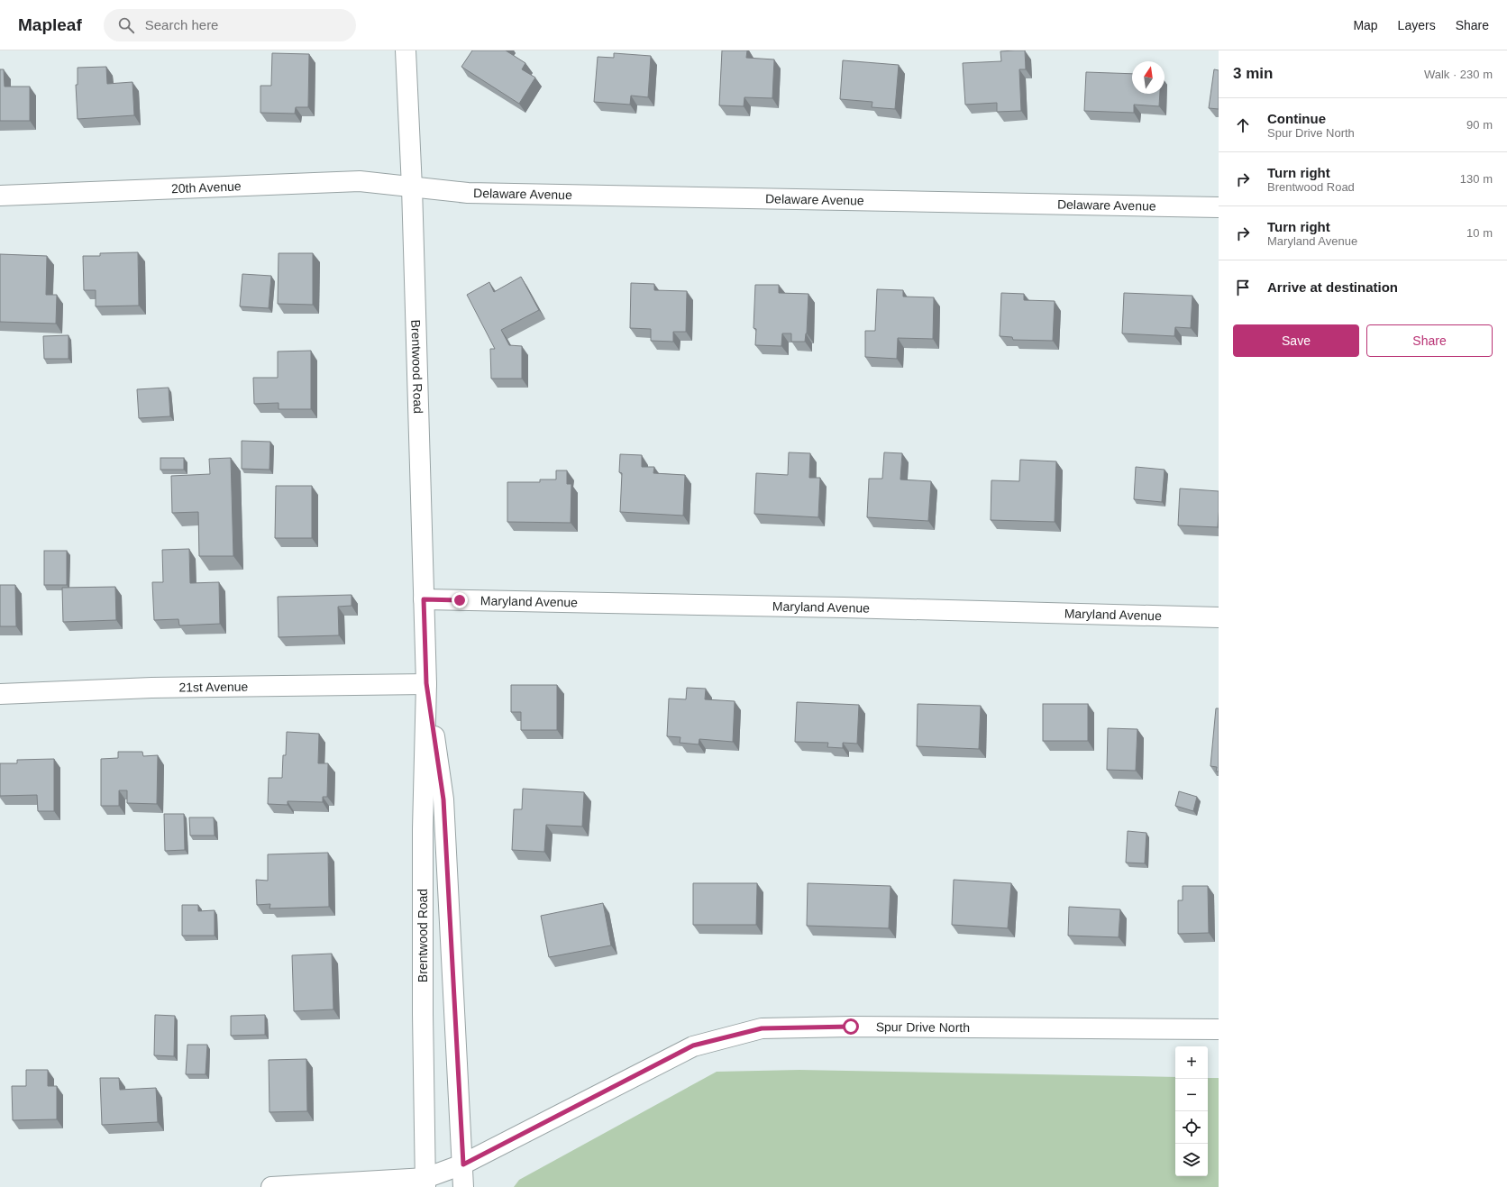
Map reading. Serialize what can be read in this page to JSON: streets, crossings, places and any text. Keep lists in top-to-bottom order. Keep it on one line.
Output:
{"streets":{"street":["20th Avenue","Delaware Avenue","Brentwood Road","Maryland Avenue","21st Avenue","Spur Drive North"]},"crossings":[["20th Avenue","Delaware Avenue"],["20th Avenue","Brentwood Road"],["Delaware Avenue","Brentwood Road"],["Brentwood Road","Maryland Avenue"],["Brentwood Road","21st Avenue"],["Brentwood Road","Spur Drive North"]],"north":"top","page":{"header":"Mapleaf","search":"Search here","nav":["Map","Layers","Share"],"heading":["3 min","Walk · 230 m"],"list":[["Continue","Spur Drive North","90 m"],["Turn right","Brentwood Road","130 m"],["Turn right","Maryland Avenue","10 m"],"Arrive at destination"],"buttons":["Save","Share"],"map_buttons":["+","−"]}}
